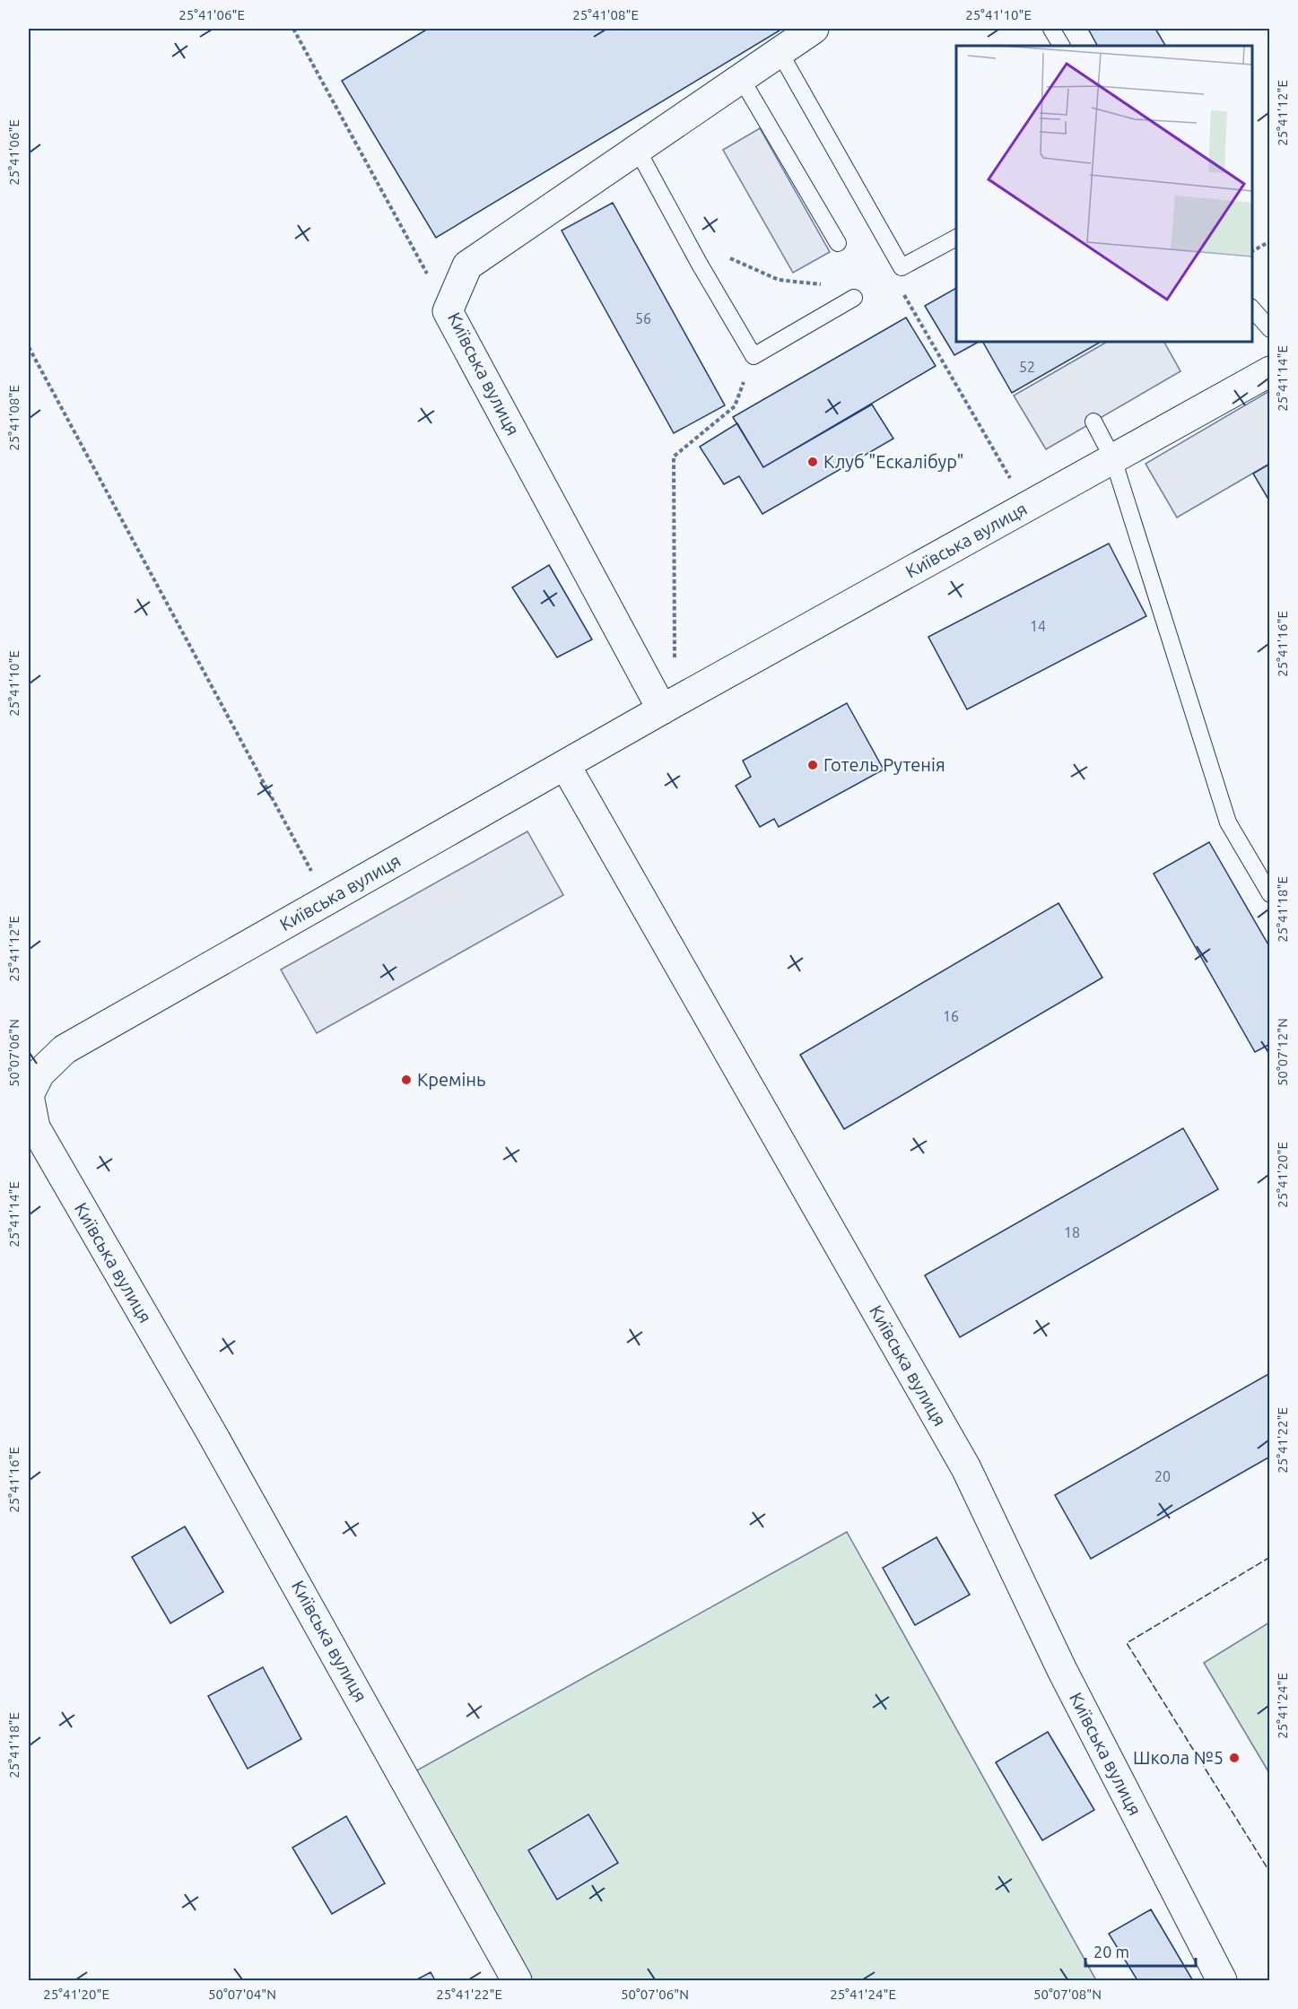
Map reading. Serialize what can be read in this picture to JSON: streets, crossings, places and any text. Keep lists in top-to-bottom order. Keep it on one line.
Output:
{"streets":{"street":["Київська вулиця"]},"places":["Клуб \"Ескалібур\"","Готель Рутенія","Кремінь","Школа №5"],"house_numbers":["56","52","14","16","18","20"],"scale_bar":"20 m","coordinates":["25°41'06\"E","25°41'08\"E","25°41'10\"E","25°41'12\"E","25°41'14\"E","25°41'16\"E","25°41'18\"E","50°07'12\"N","50°07'06\"N","25°41'20\"E","25°41'22\"E","25°41'24\"E","50°07'04\"N","50°07'08\"N"]}
